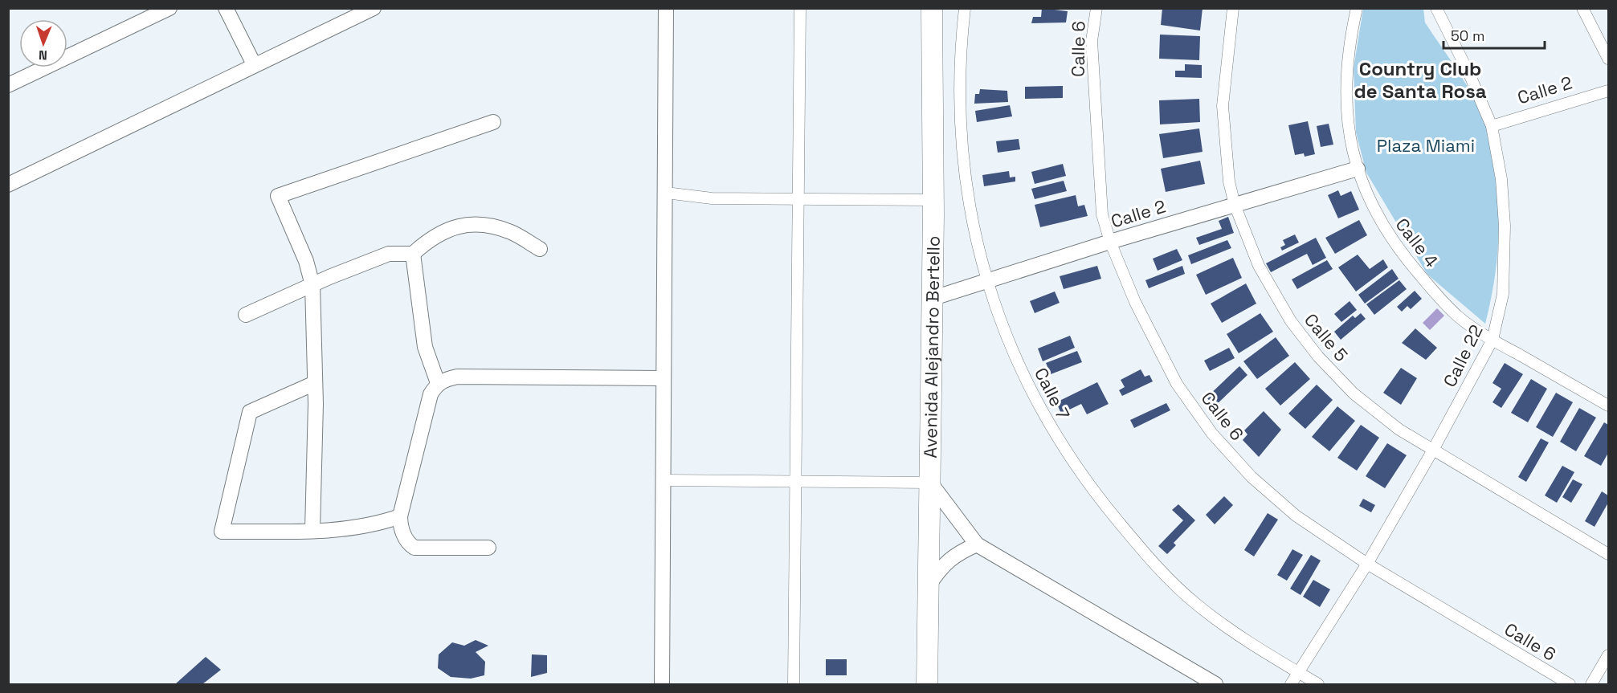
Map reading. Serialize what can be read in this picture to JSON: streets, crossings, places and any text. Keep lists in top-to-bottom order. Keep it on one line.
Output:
{"streets":{"main road":["Avenida Alejandro Bertello"],"street":["Calle 6","Calle 2","Calle 4","Calle 5","Calle 22","Calle 7"]},"crossings":[["Calle 6","Calle 2"],["Calle 6","Calle 22"],["Calle 2","Calle 4"],["Calle 2","Calle 5"],["Calle 2","Avenida Alejandro Bertello"],["Calle 2","Calle 22"],["Calle 2","Calle 7"],["Calle 4","Calle 22"],["Calle 5","Calle 22"],["Calle 22","Calle 7"]],"districts":["Country Club de Santa Rosa"],"parks":["Plaza Miami"],"scale_bar":"50 m","north":"bottom"}
